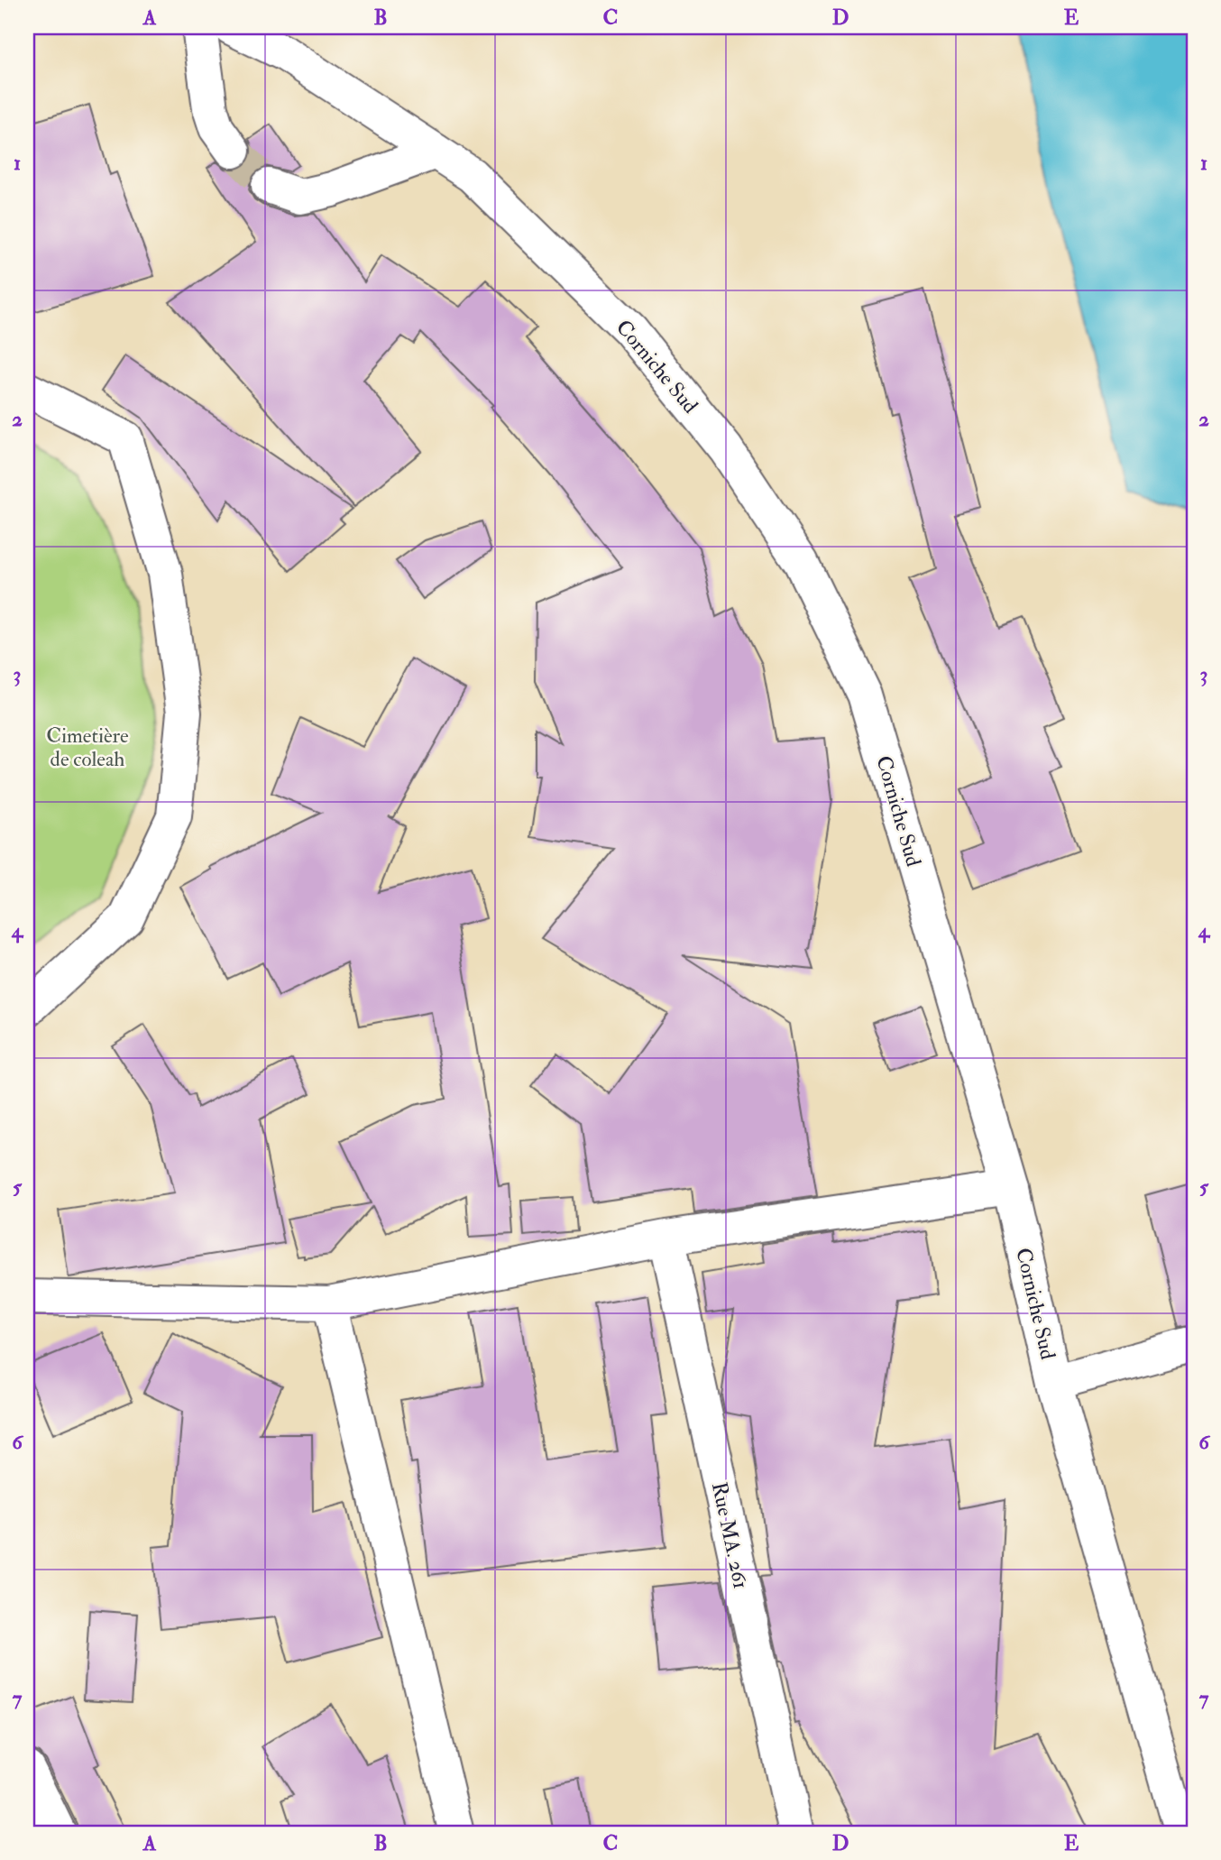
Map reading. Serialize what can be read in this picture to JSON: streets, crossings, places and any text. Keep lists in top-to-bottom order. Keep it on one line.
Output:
{"streets":{"street":["Corniche Sud","Rue MA. 261"]},"parks":["Cimetière de coleah"],"grid":{"columns":["A","B","C","D","E"],"rows":["1","2","3","4","5","6","7"]}}
